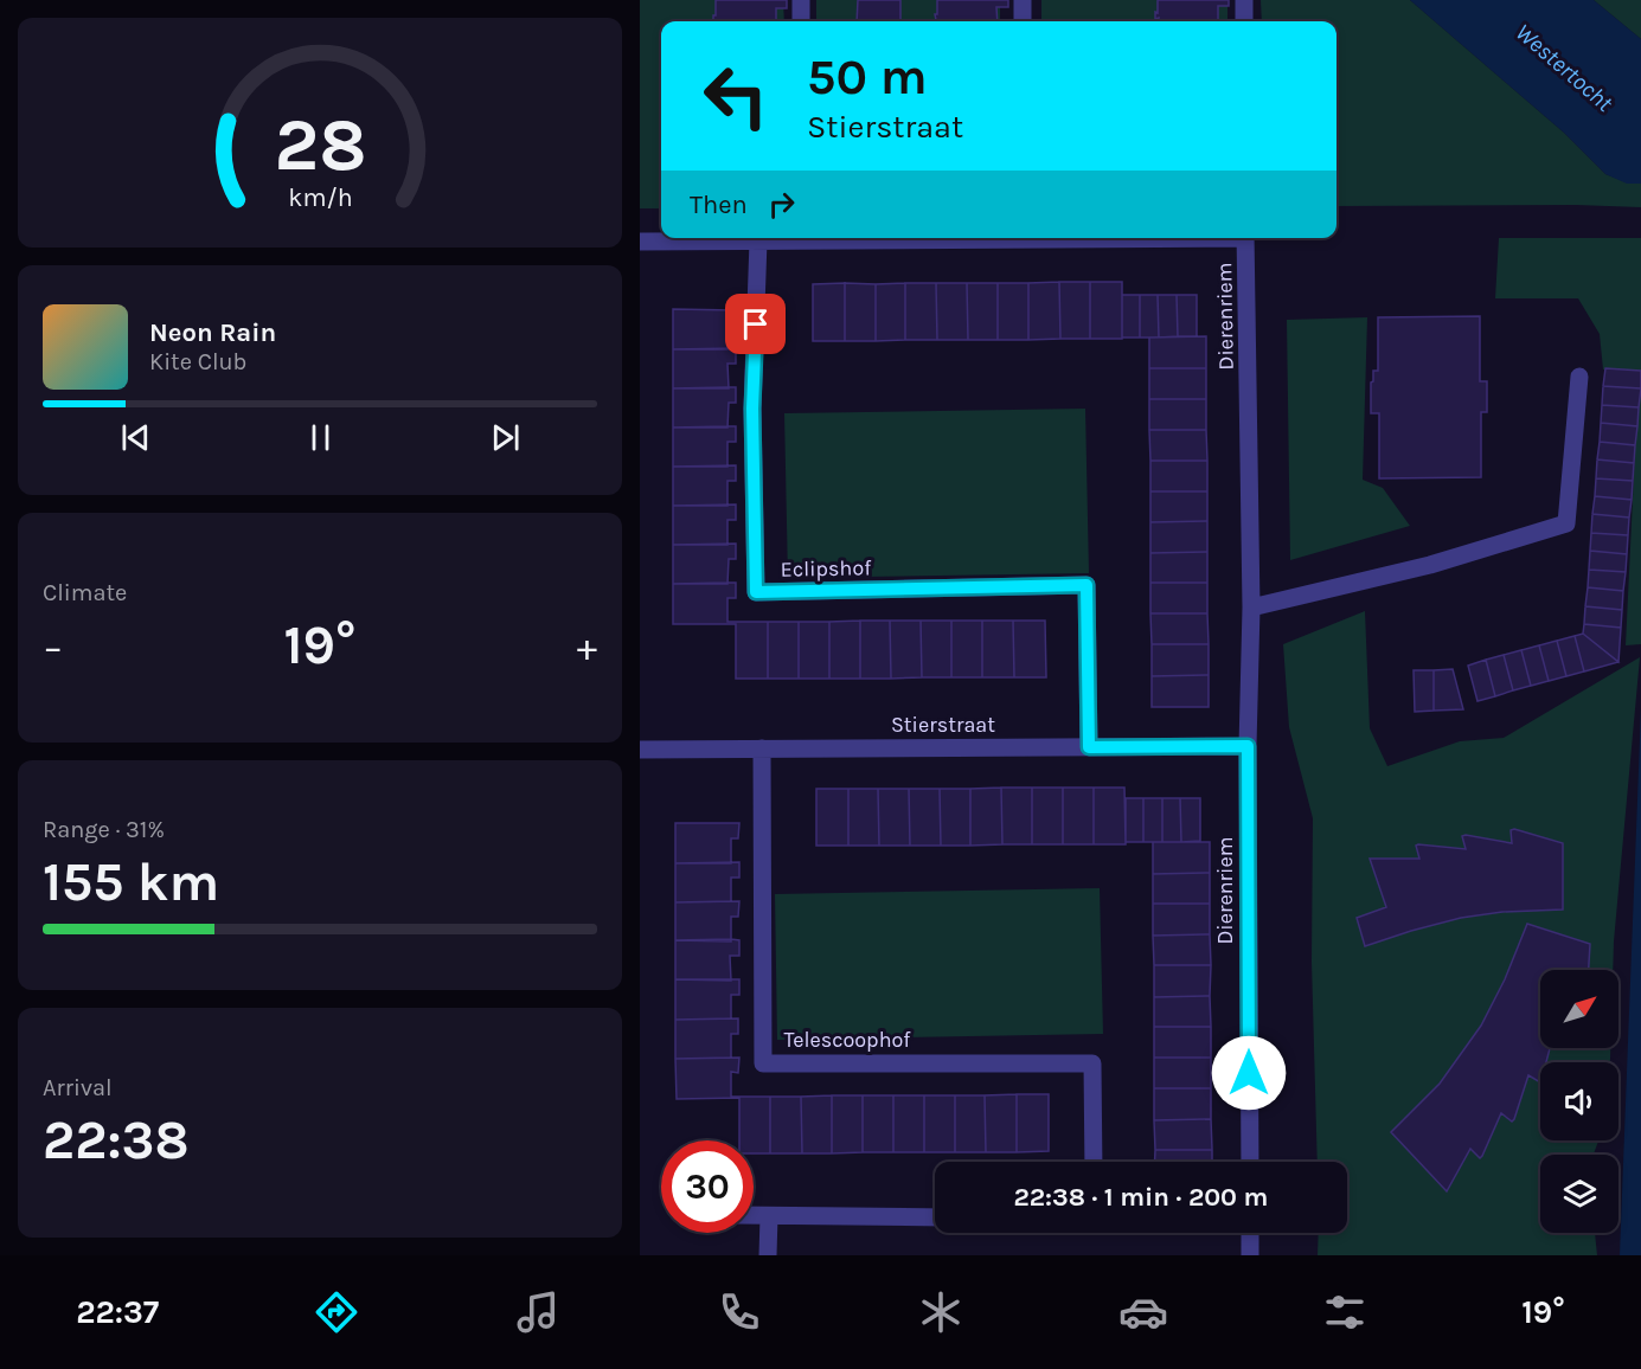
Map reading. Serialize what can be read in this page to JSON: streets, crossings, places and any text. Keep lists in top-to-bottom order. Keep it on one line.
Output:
{"streets":{"street":["Dierenriem","Eclipshof","Stierstraat","Telescoophof"]},"crossings":[["Dierenriem","Stierstraat"],["Eclipshof","Stierstraat"],["Stierstraat","Telescoophof"]],"water":["Westertocht"],"north":"top right","page":{"turn":["50 m","Stierstraat"],"then":"Then","song":["Neon Rain","Kite Club"],"tile":["Climate",["Range · 31%","155 km"],["Arrival","22:38"]],"heat":["−","19°","+"],"limit":"30","trip":"22:38 · 1 min · 200 m","tabs":["22:37","19°"],"gauge":["28","km/h"]}}
